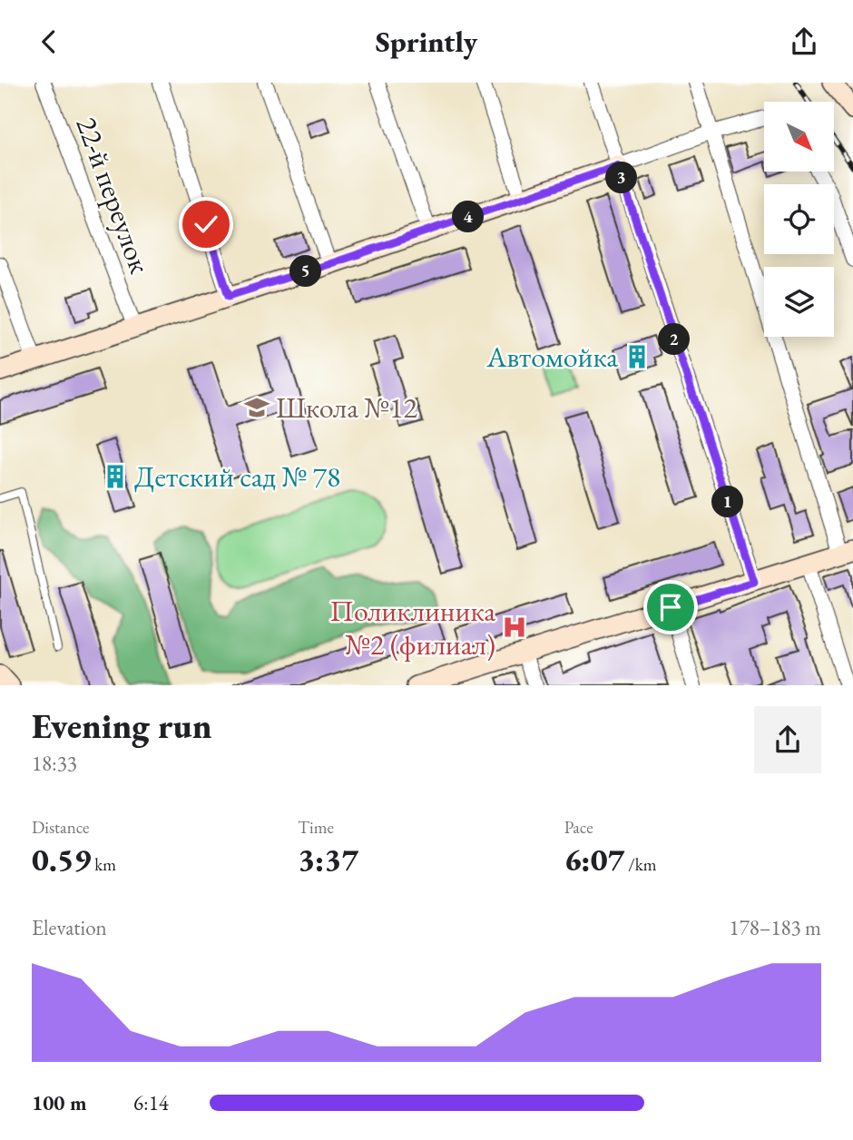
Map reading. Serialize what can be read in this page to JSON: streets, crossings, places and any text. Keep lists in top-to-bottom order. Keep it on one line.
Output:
{"streets":{"street":["22-й переулок"]},"places":{"building":["Автомойка","Детский сад № 78"],"school or university":["Школа №12"],"hospital":["Поликлиника №2 (филиал)"]},"north":"bottom right","page":{"header":"Sprintly","pins":["3","4","5","2","1"],"heading":["Evening run","18:33"],"stats":[["Distance","0.59 km"],["Time","3:37"],["Pace","6:07 /km"]],"chart":["Elevation","178–183 m"],"list":[{"name":"100 m","note":"6:14"}]}}
